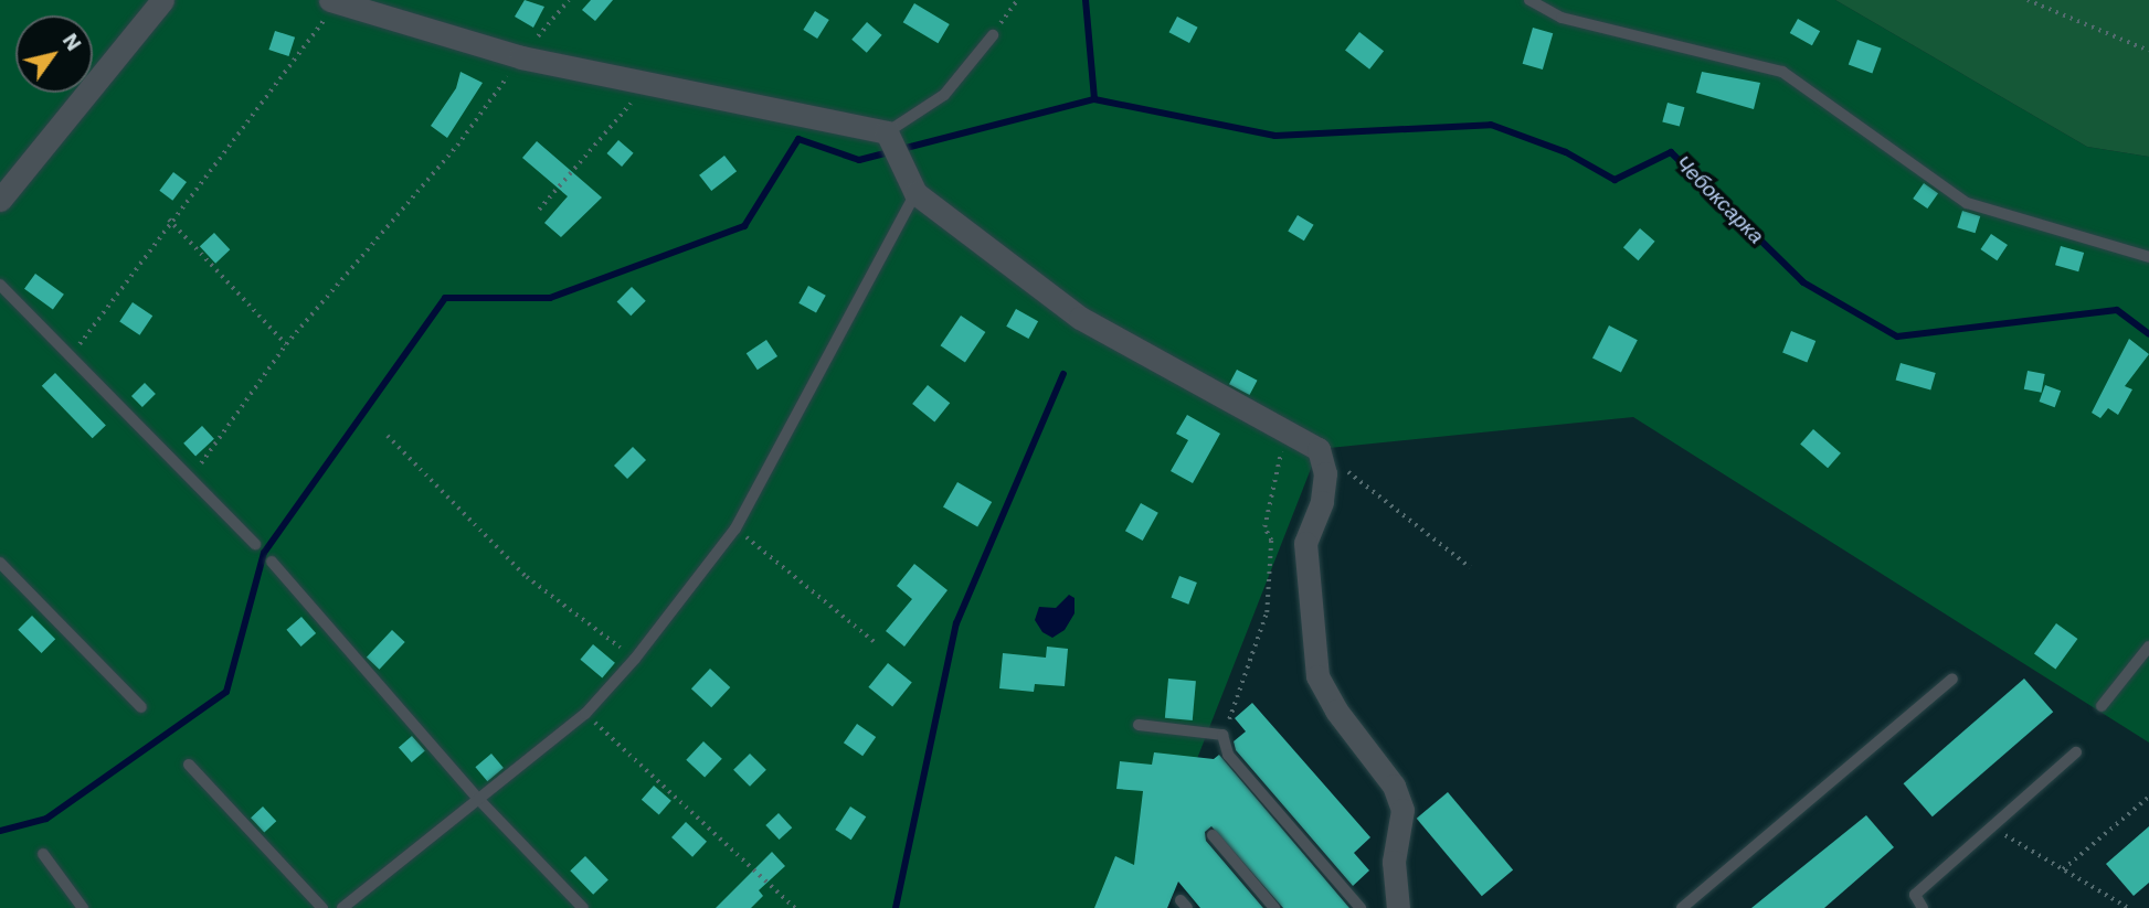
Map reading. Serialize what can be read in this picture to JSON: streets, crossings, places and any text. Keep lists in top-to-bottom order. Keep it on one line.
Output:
{"water":["Чебоксарка"],"north":"top right"}
